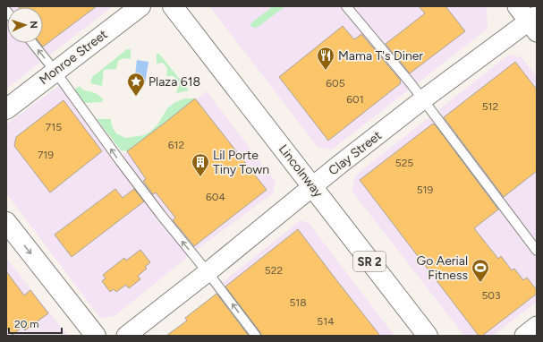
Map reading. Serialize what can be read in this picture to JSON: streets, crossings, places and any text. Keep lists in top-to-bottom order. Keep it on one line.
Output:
{"streets":{"main road":["Monroe Street","Lincolnway","SR 2"],"street":["Clay Street"]},"crossings":[["Clay Street","Lincolnway"]],"places":{"restaurant":["Mama T's Diner"],"place":["Plaza 618"],"building":["Lil Porte Tiny Town"],"sports":["Go Aerial Fitness"]},"house_numbers":["605","601","512","715","612","719","525","519","604","522","503","518","514"],"scale_bar":"20 m","north":"right"}
